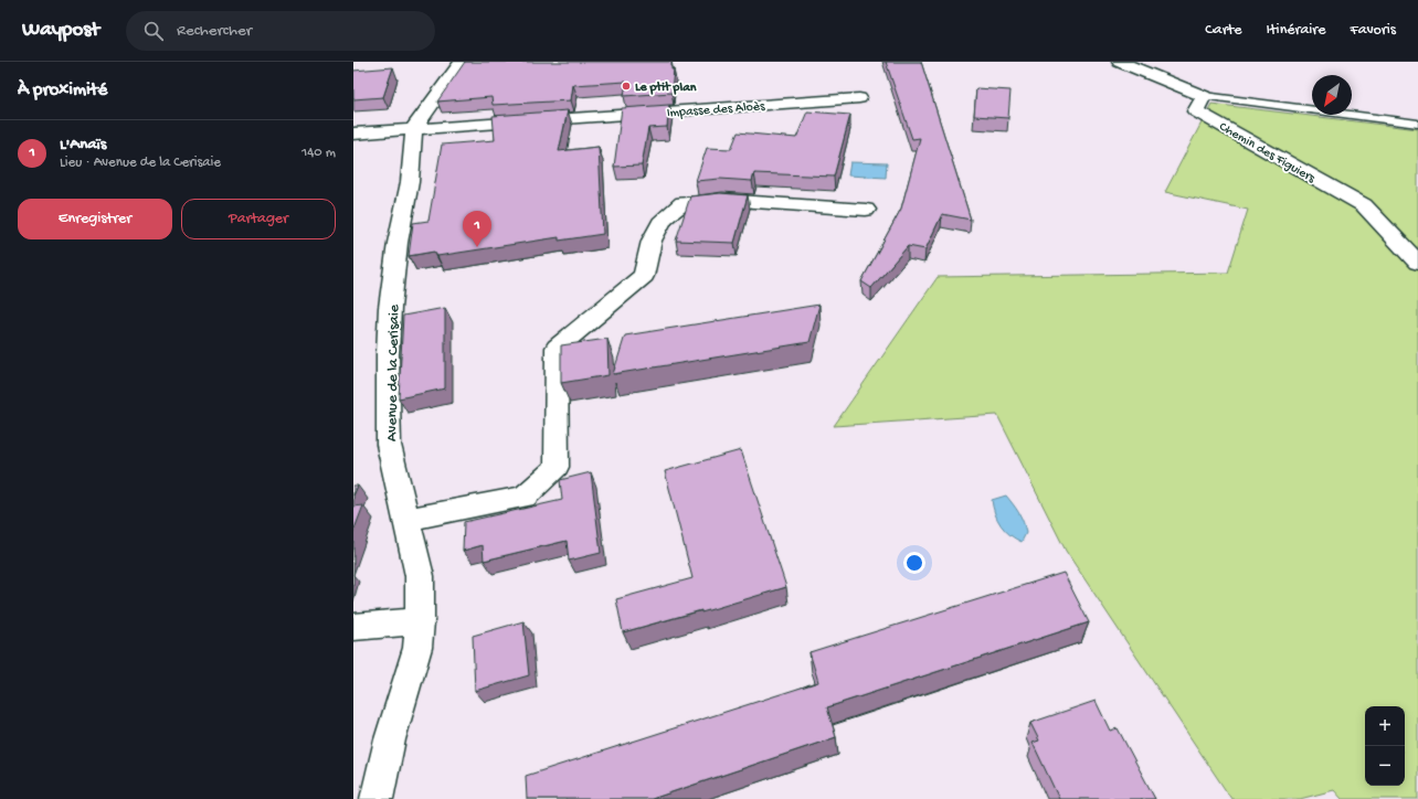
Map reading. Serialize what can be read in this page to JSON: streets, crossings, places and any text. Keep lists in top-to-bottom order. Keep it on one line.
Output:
{"streets":{"street":["Impasse des Aloès","Chemin des Figuiers","Avenue de la Cerisaie"]},"crossings":[["Impasse des Aloès","Avenue de la Cerisaie"]],"places":["Le ptit plan"],"north":"bottom left","page":{"header":"Waypost","search":"Rechercher","nav":["Carte","Itinéraire","Favoris"],"heading":"À proximité","list":[{"mark":"1","name":"L'Anaïs","note":"Lieu · Avenue de la Cerisaie","value":"140 m"}],"buttons":["Enregistrer","Partager"],"pins":"1","map_buttons":["+","−"]}}
